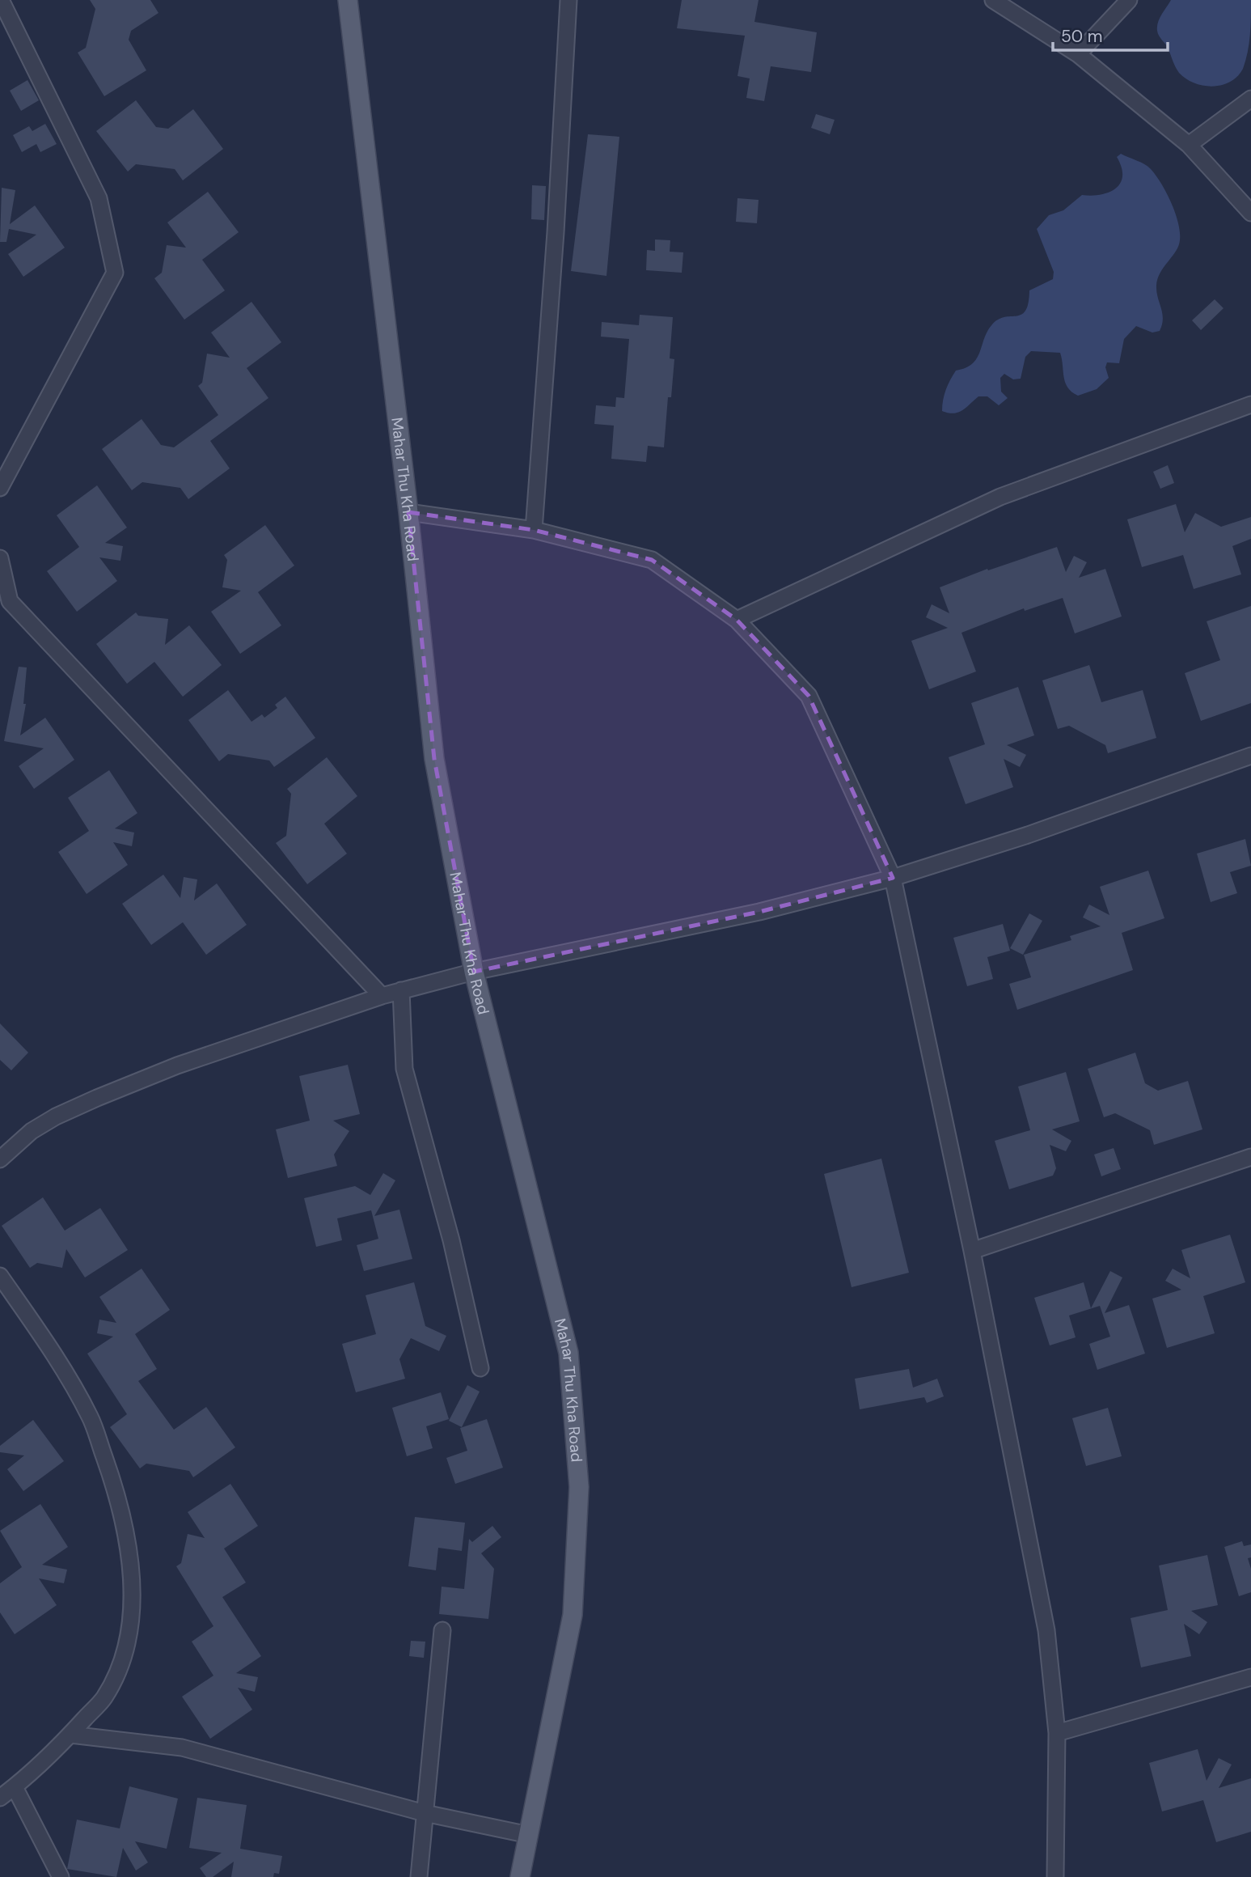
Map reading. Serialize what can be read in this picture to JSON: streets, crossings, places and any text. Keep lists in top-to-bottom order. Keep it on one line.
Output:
{"streets":{"main road":["Mahar Thu Kha Road"]},"scale_bar":"50 m"}
